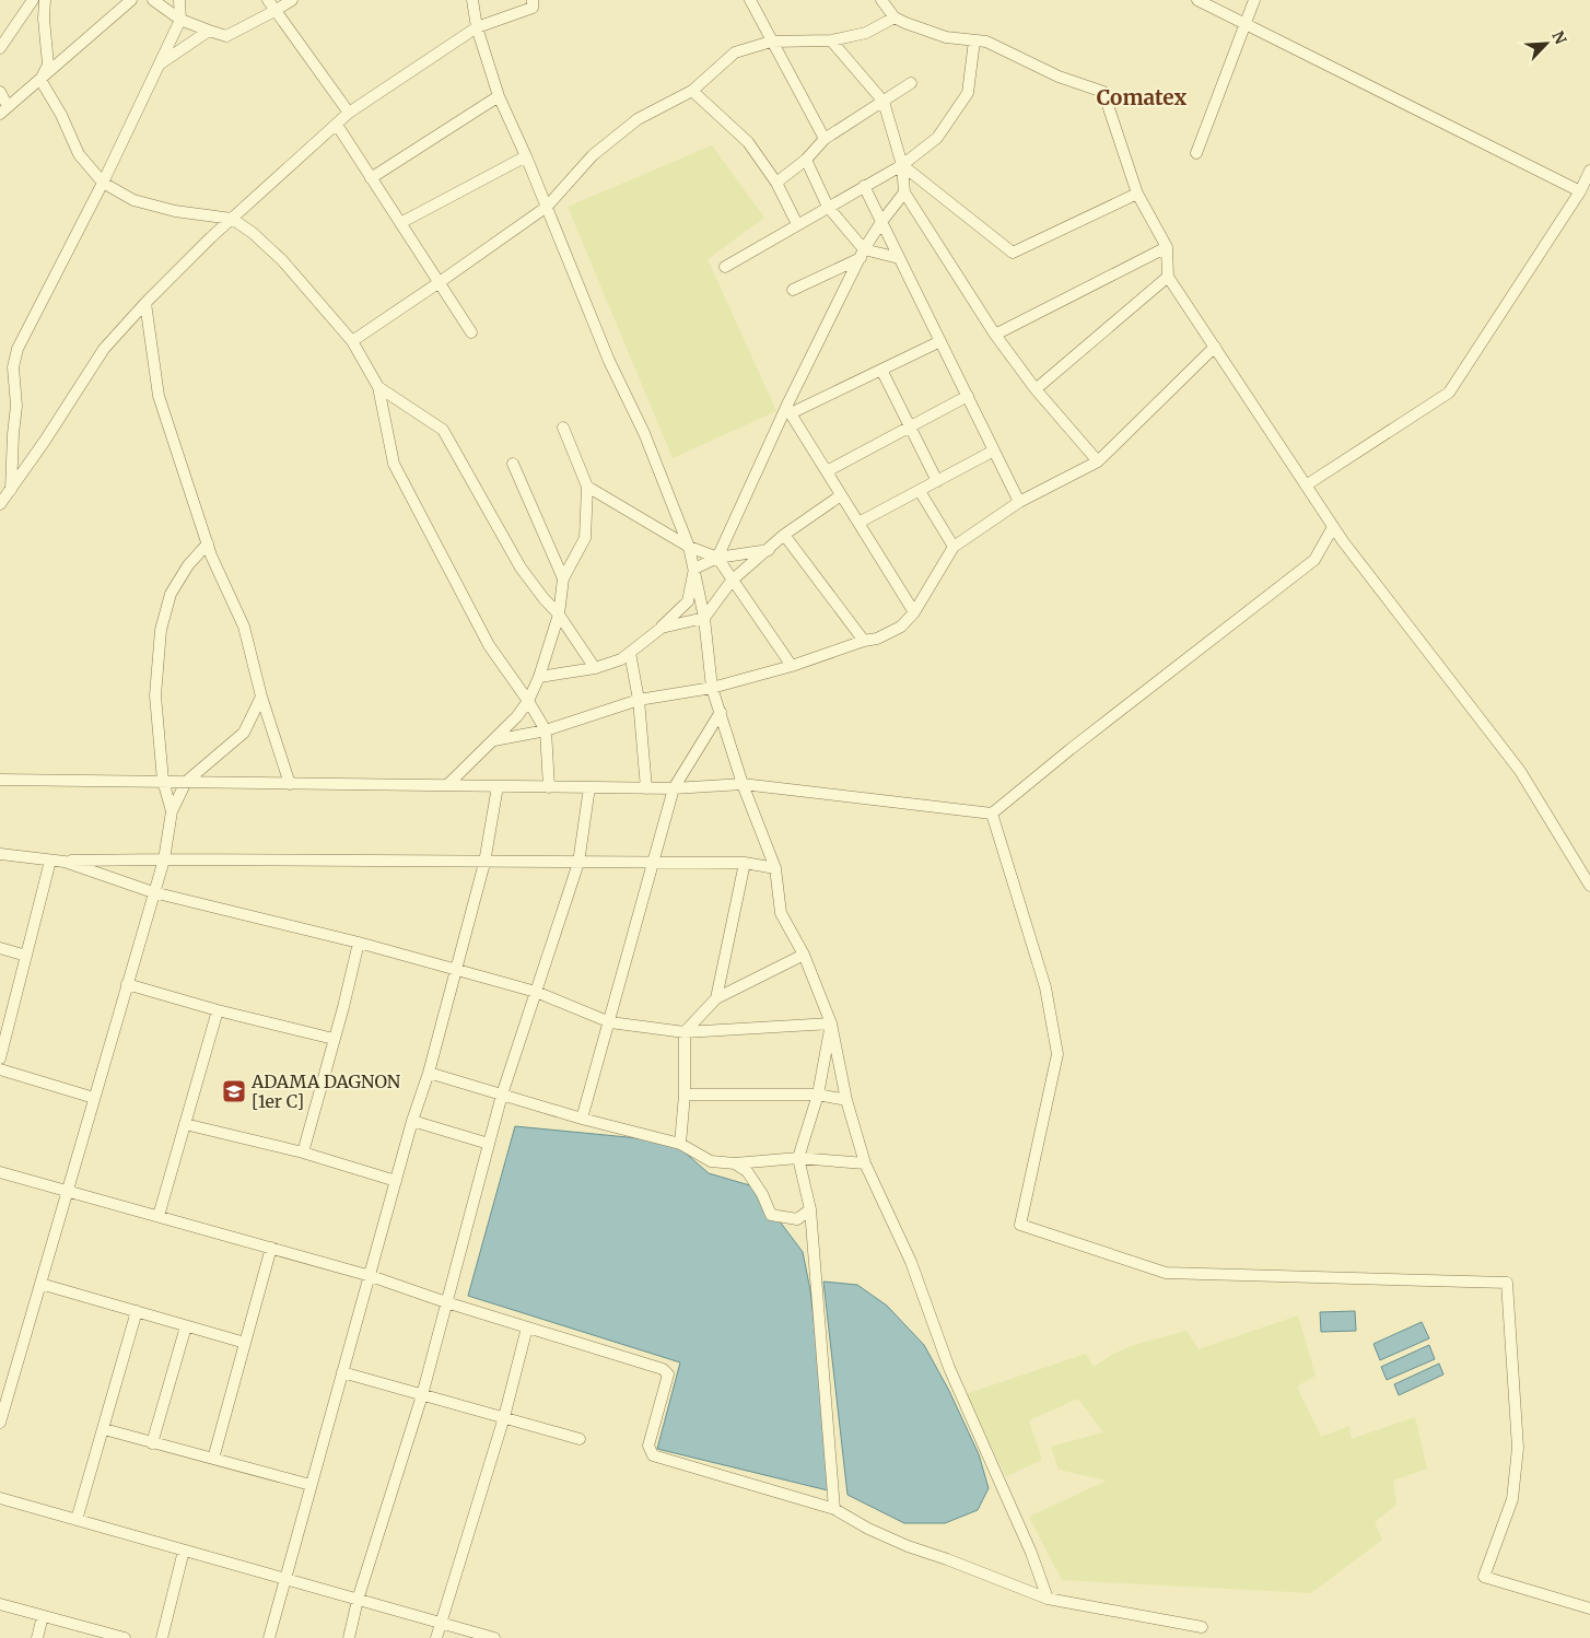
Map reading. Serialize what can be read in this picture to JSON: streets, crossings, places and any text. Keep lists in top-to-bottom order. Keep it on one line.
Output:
{"districts":["Comatex"],"places":{"school or university":["ADAMA DAGNON [1er C]"]},"north":"top right"}
